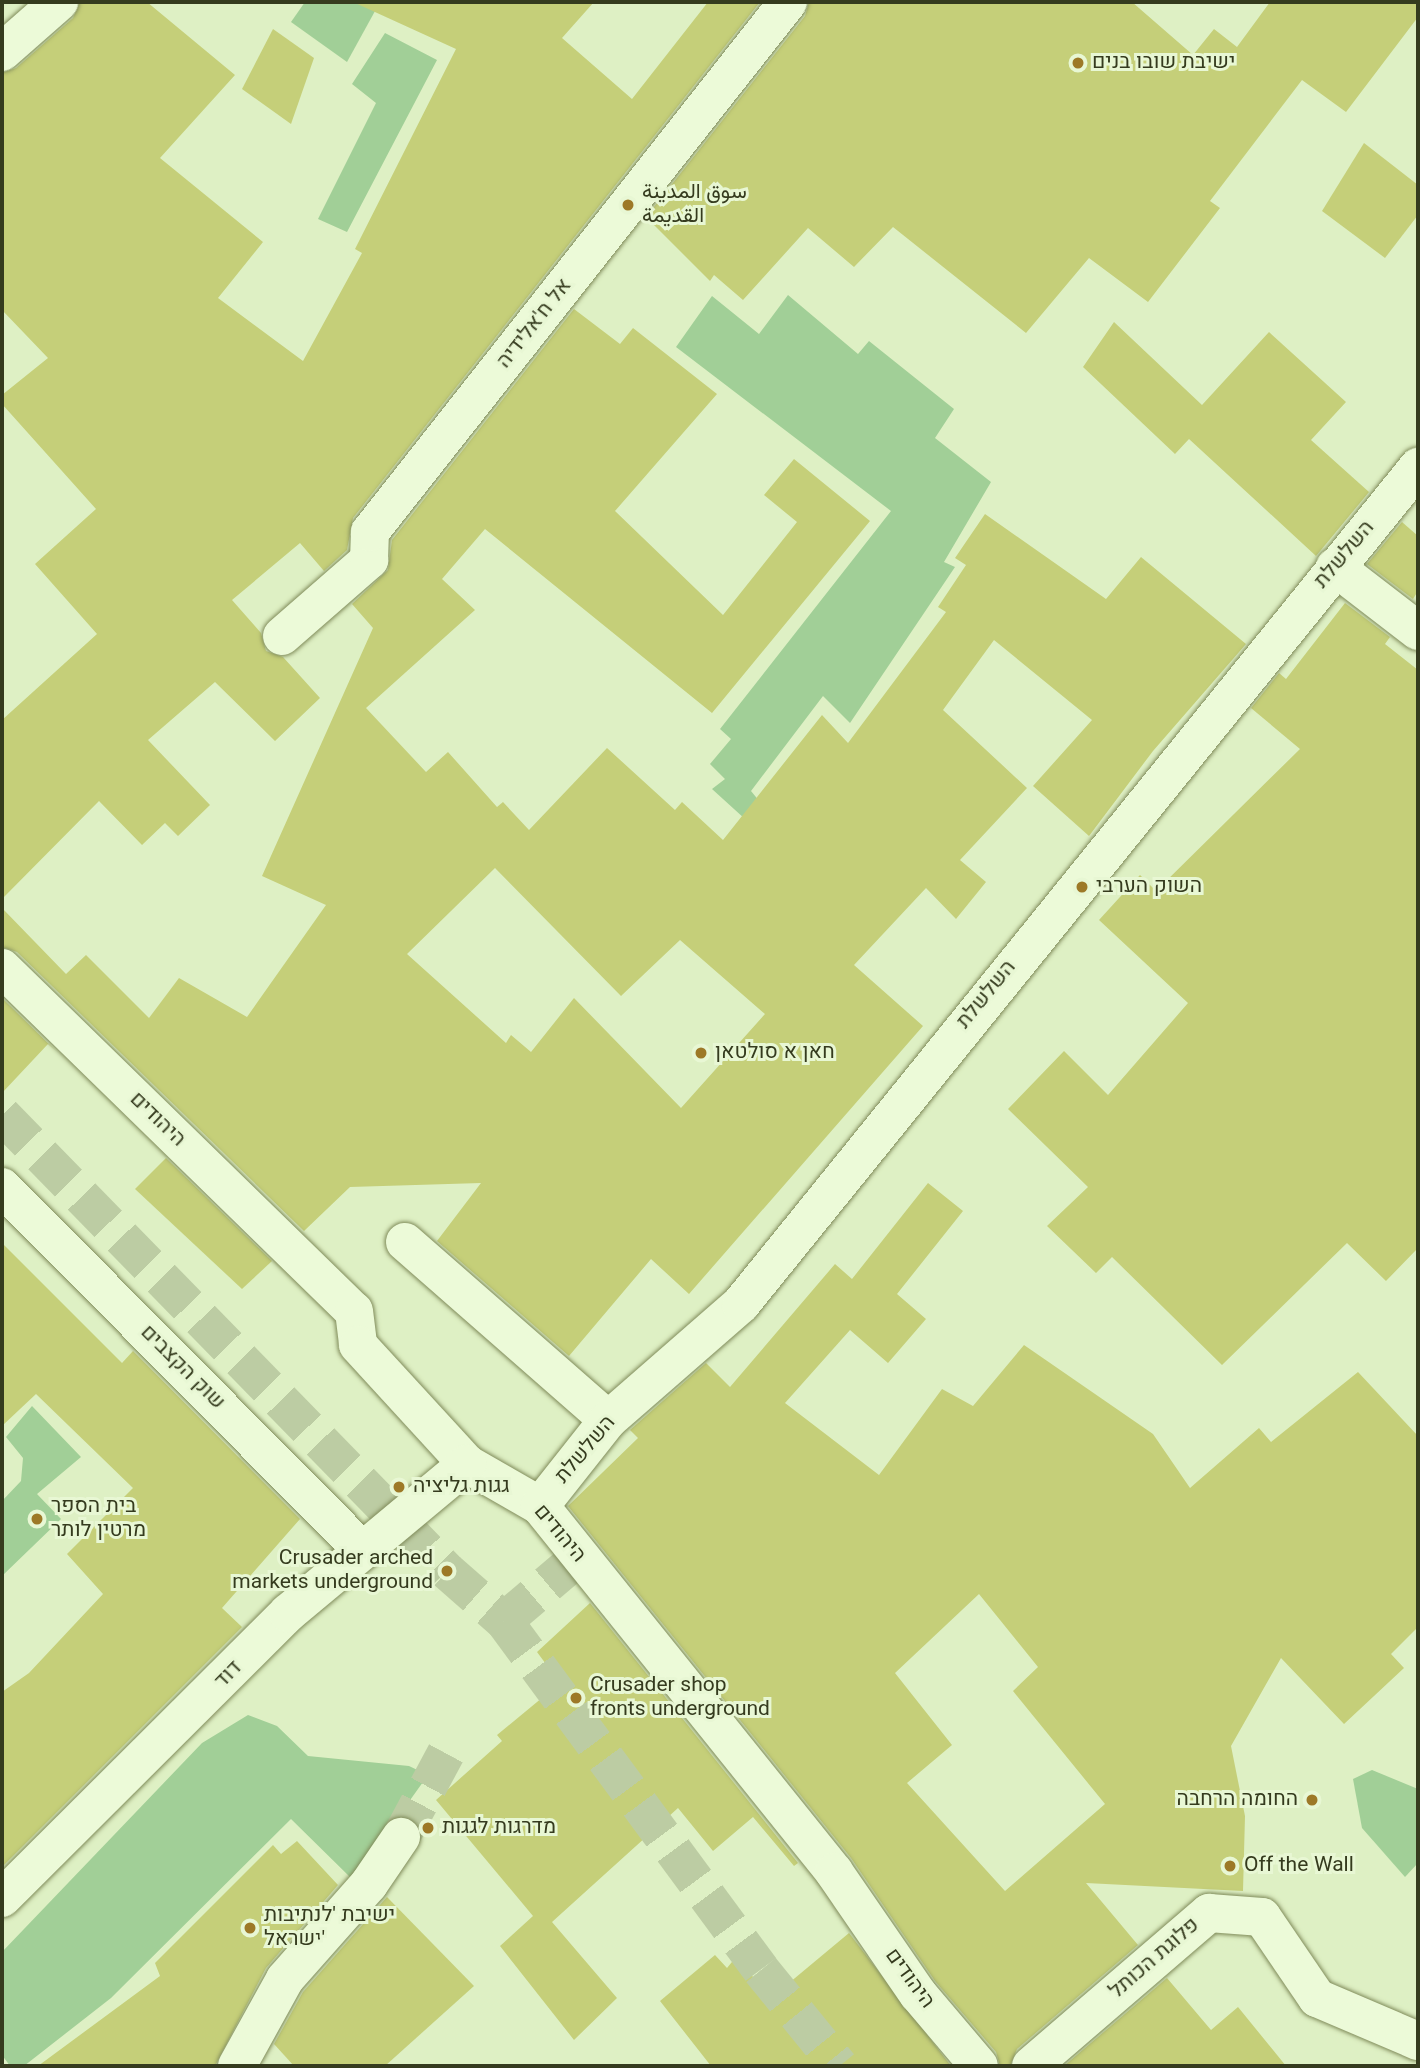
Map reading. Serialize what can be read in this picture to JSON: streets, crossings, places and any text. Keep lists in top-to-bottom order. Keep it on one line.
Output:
{"streets":{"street":["אל ח'אלידיה","השלשלת","היהודים","שוק הקצבים","דוד","פלוגת הכותל"]},"crossings":[["השלשלת","היהודים"],["היהודים","דוד"],["שוק הקצבים","דוד"]],"places":["ישיבת שובו בנים","سوق المدينة القديمة","השוק הערבי","חאן א סולטאן","גגות גליציה","בית הספר מרטין לותר","Crusader arched markets underground","Crusader shop fronts underground","החומה הרחבה","מדרגות לגגות","Off the Wall","ישיבת 'לנתיבות ישראל'"]}
